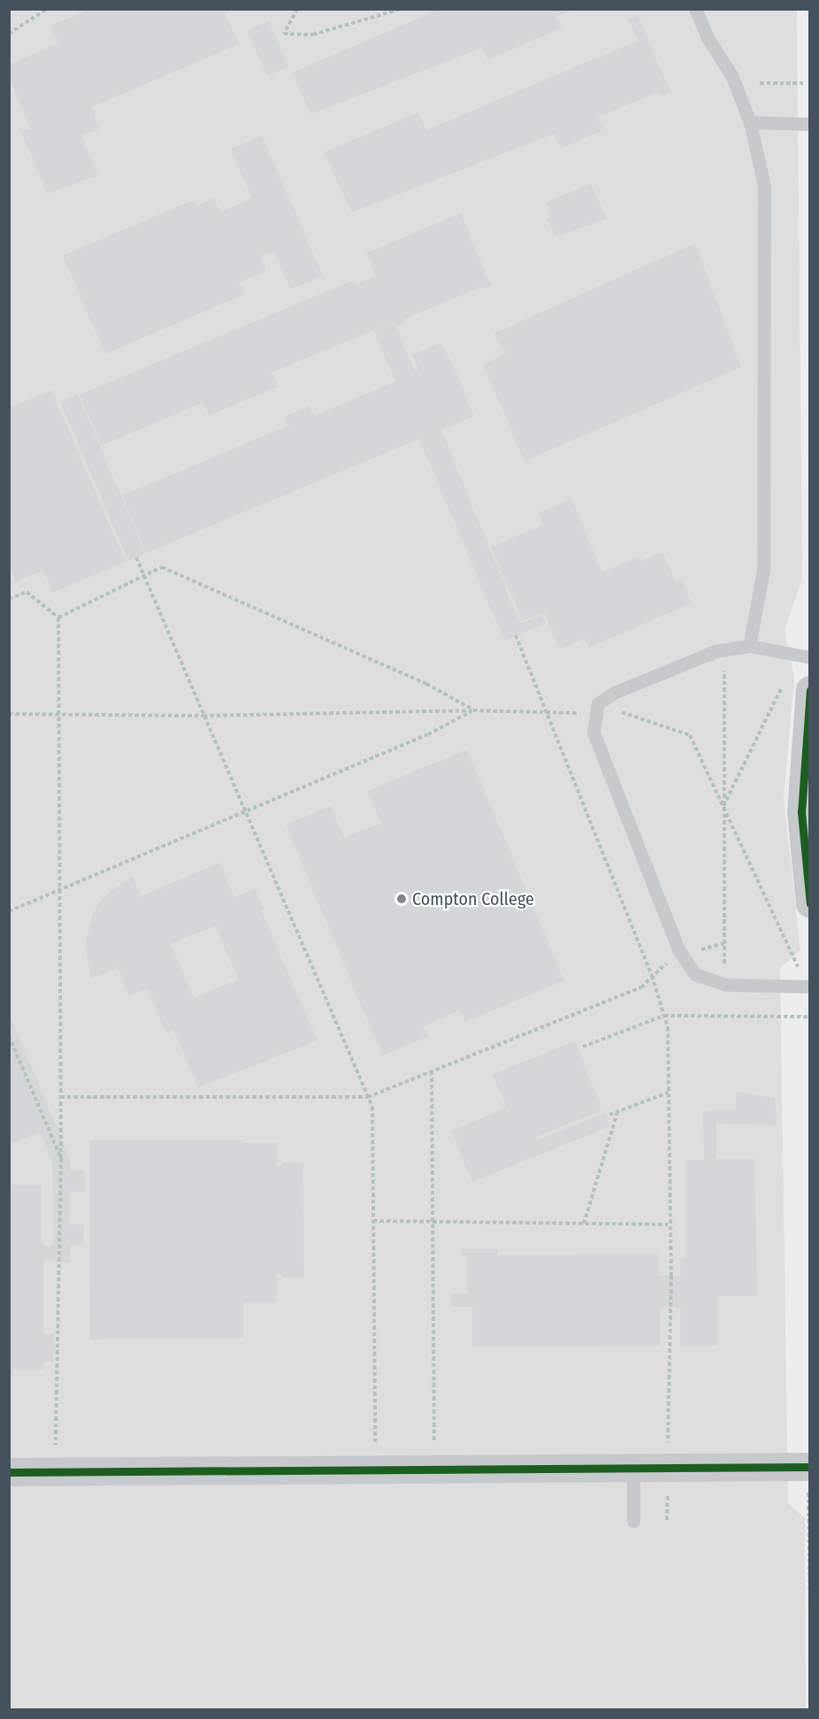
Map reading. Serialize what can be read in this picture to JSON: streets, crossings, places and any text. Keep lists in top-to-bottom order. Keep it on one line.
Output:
{"places":["Compton College"]}
